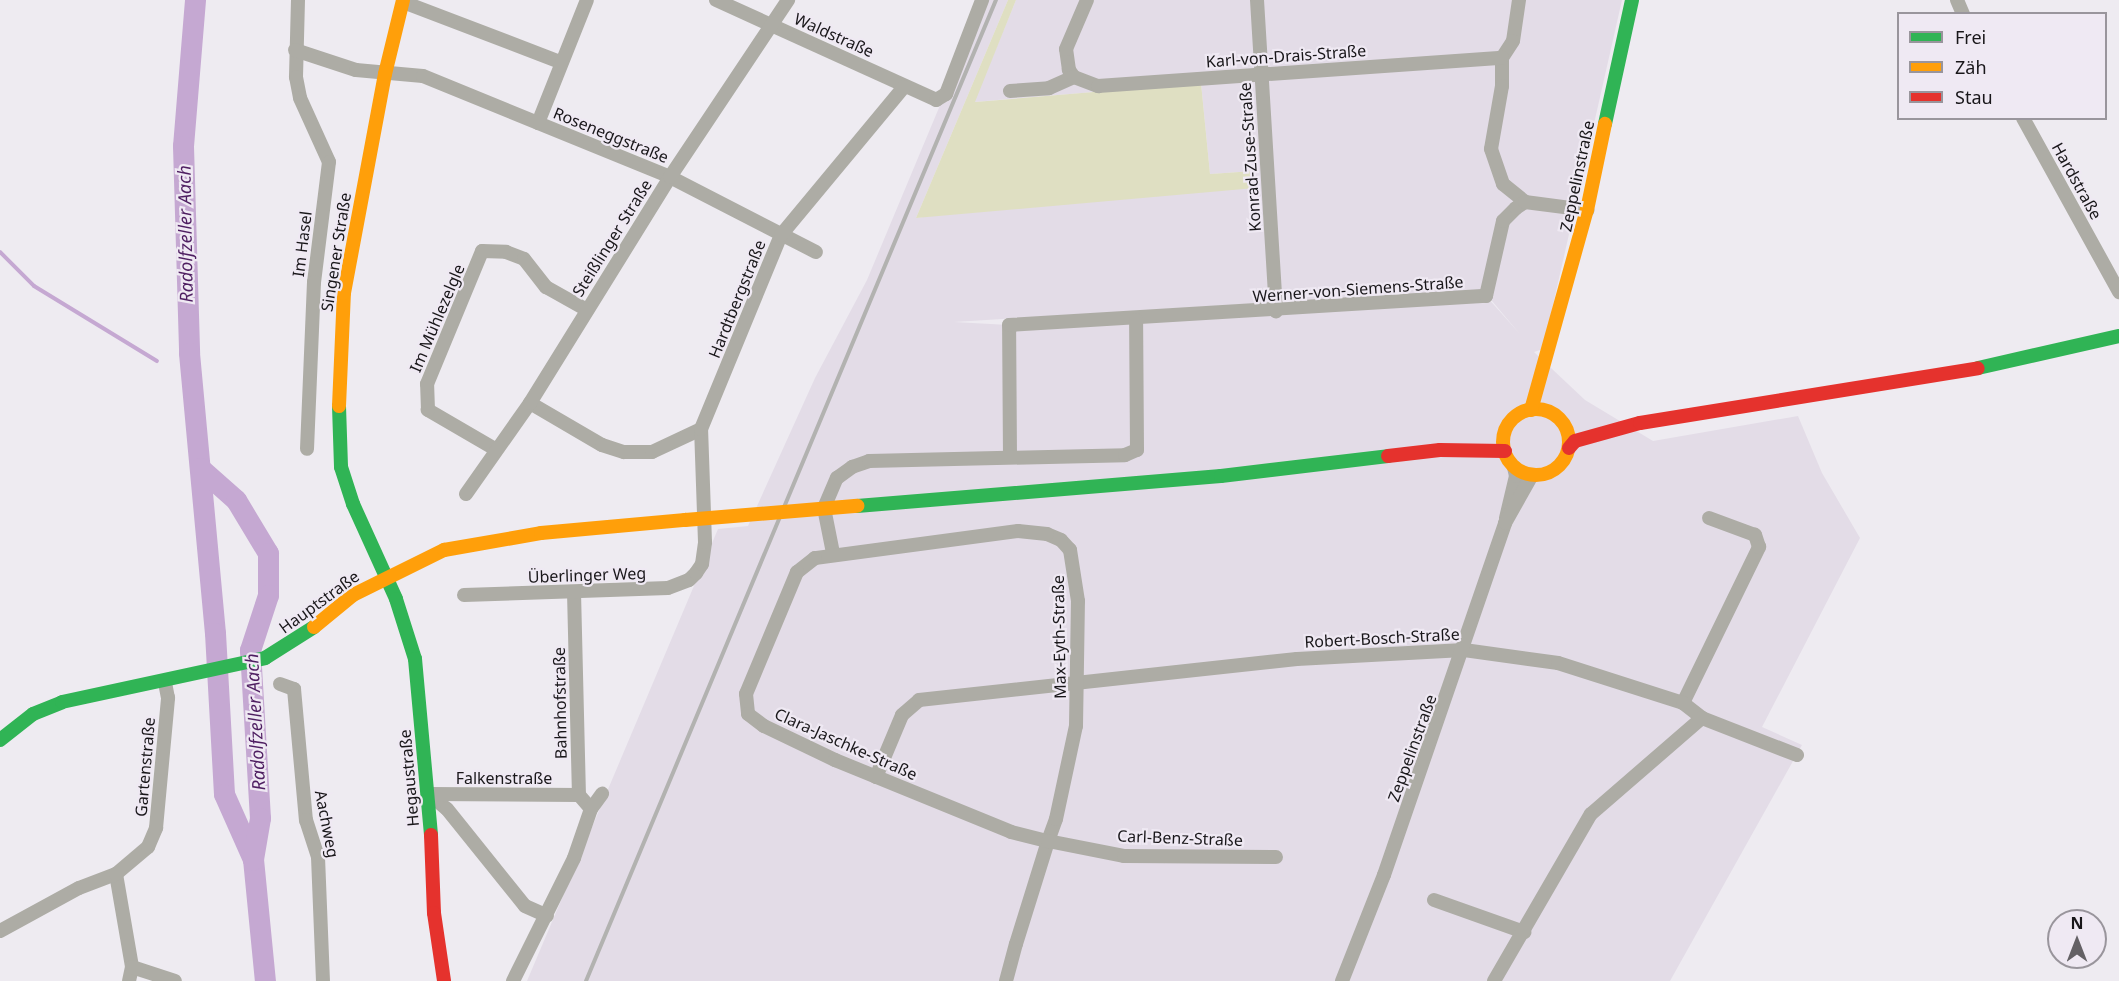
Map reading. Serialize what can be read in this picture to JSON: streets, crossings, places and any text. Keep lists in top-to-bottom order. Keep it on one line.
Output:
{"streets":{"main road":["Zeppelinstraße","Singener Straße","Hauptstraße","Hegaustraße"],"street":["Waldstraße","Karl-von-Drais-Straße","Roseneggstraße","Konrad-Zuse-Straße","Hardstraße","Steißlinger Straße","Im Hasel","Werner-von-Siemens-Straße","Hardtbergstraße","Im Mühlezelgle","Überlinger Weg","Max-Eyth-Straße","Robert-Bosch-Straße","Bahnhofstraße","Clara-Jaschke-Straße","Gartenstraße","Falkenstraße","Aachweg","Carl-Benz-Straße"]},"crossings":[["Waldstraße","Steißlinger Straße"],["Waldstraße","Hardtbergstraße"],["Karl-von-Drais-Straße","Konrad-Zuse-Straße"],["Roseneggstraße","Steißlinger Straße"],["Roseneggstraße","Singener Straße"],["Roseneggstraße","Hardtbergstraße"],["Konrad-Zuse-Straße","Werner-von-Siemens-Straße"],["Zeppelinstraße","Robert-Bosch-Straße"],["Steißlinger Straße","Im Mühlezelgle"],["Singener Straße","Hauptstraße"],["Singener Straße","Hegaustraße"],["Hardtbergstraße","Überlinger Weg"],["Überlinger Weg","Bahnhofstraße"],["Hauptstraße","Gartenstraße"],["Hauptstraße","Hegaustraße"],["Max-Eyth-Straße","Robert-Bosch-Straße"],["Max-Eyth-Straße","Clara-Jaschke-Straße"],["Max-Eyth-Straße","Carl-Benz-Straße"],["Robert-Bosch-Straße","Clara-Jaschke-Straße"],["Bahnhofstraße","Falkenstraße"],["Clara-Jaschke-Straße","Carl-Benz-Straße"],["Hegaustraße","Falkenstraße"]],"water":["Radolfzeller Aach"],"legend":["Frei","Zäh","Stau"],"north":"top"}
